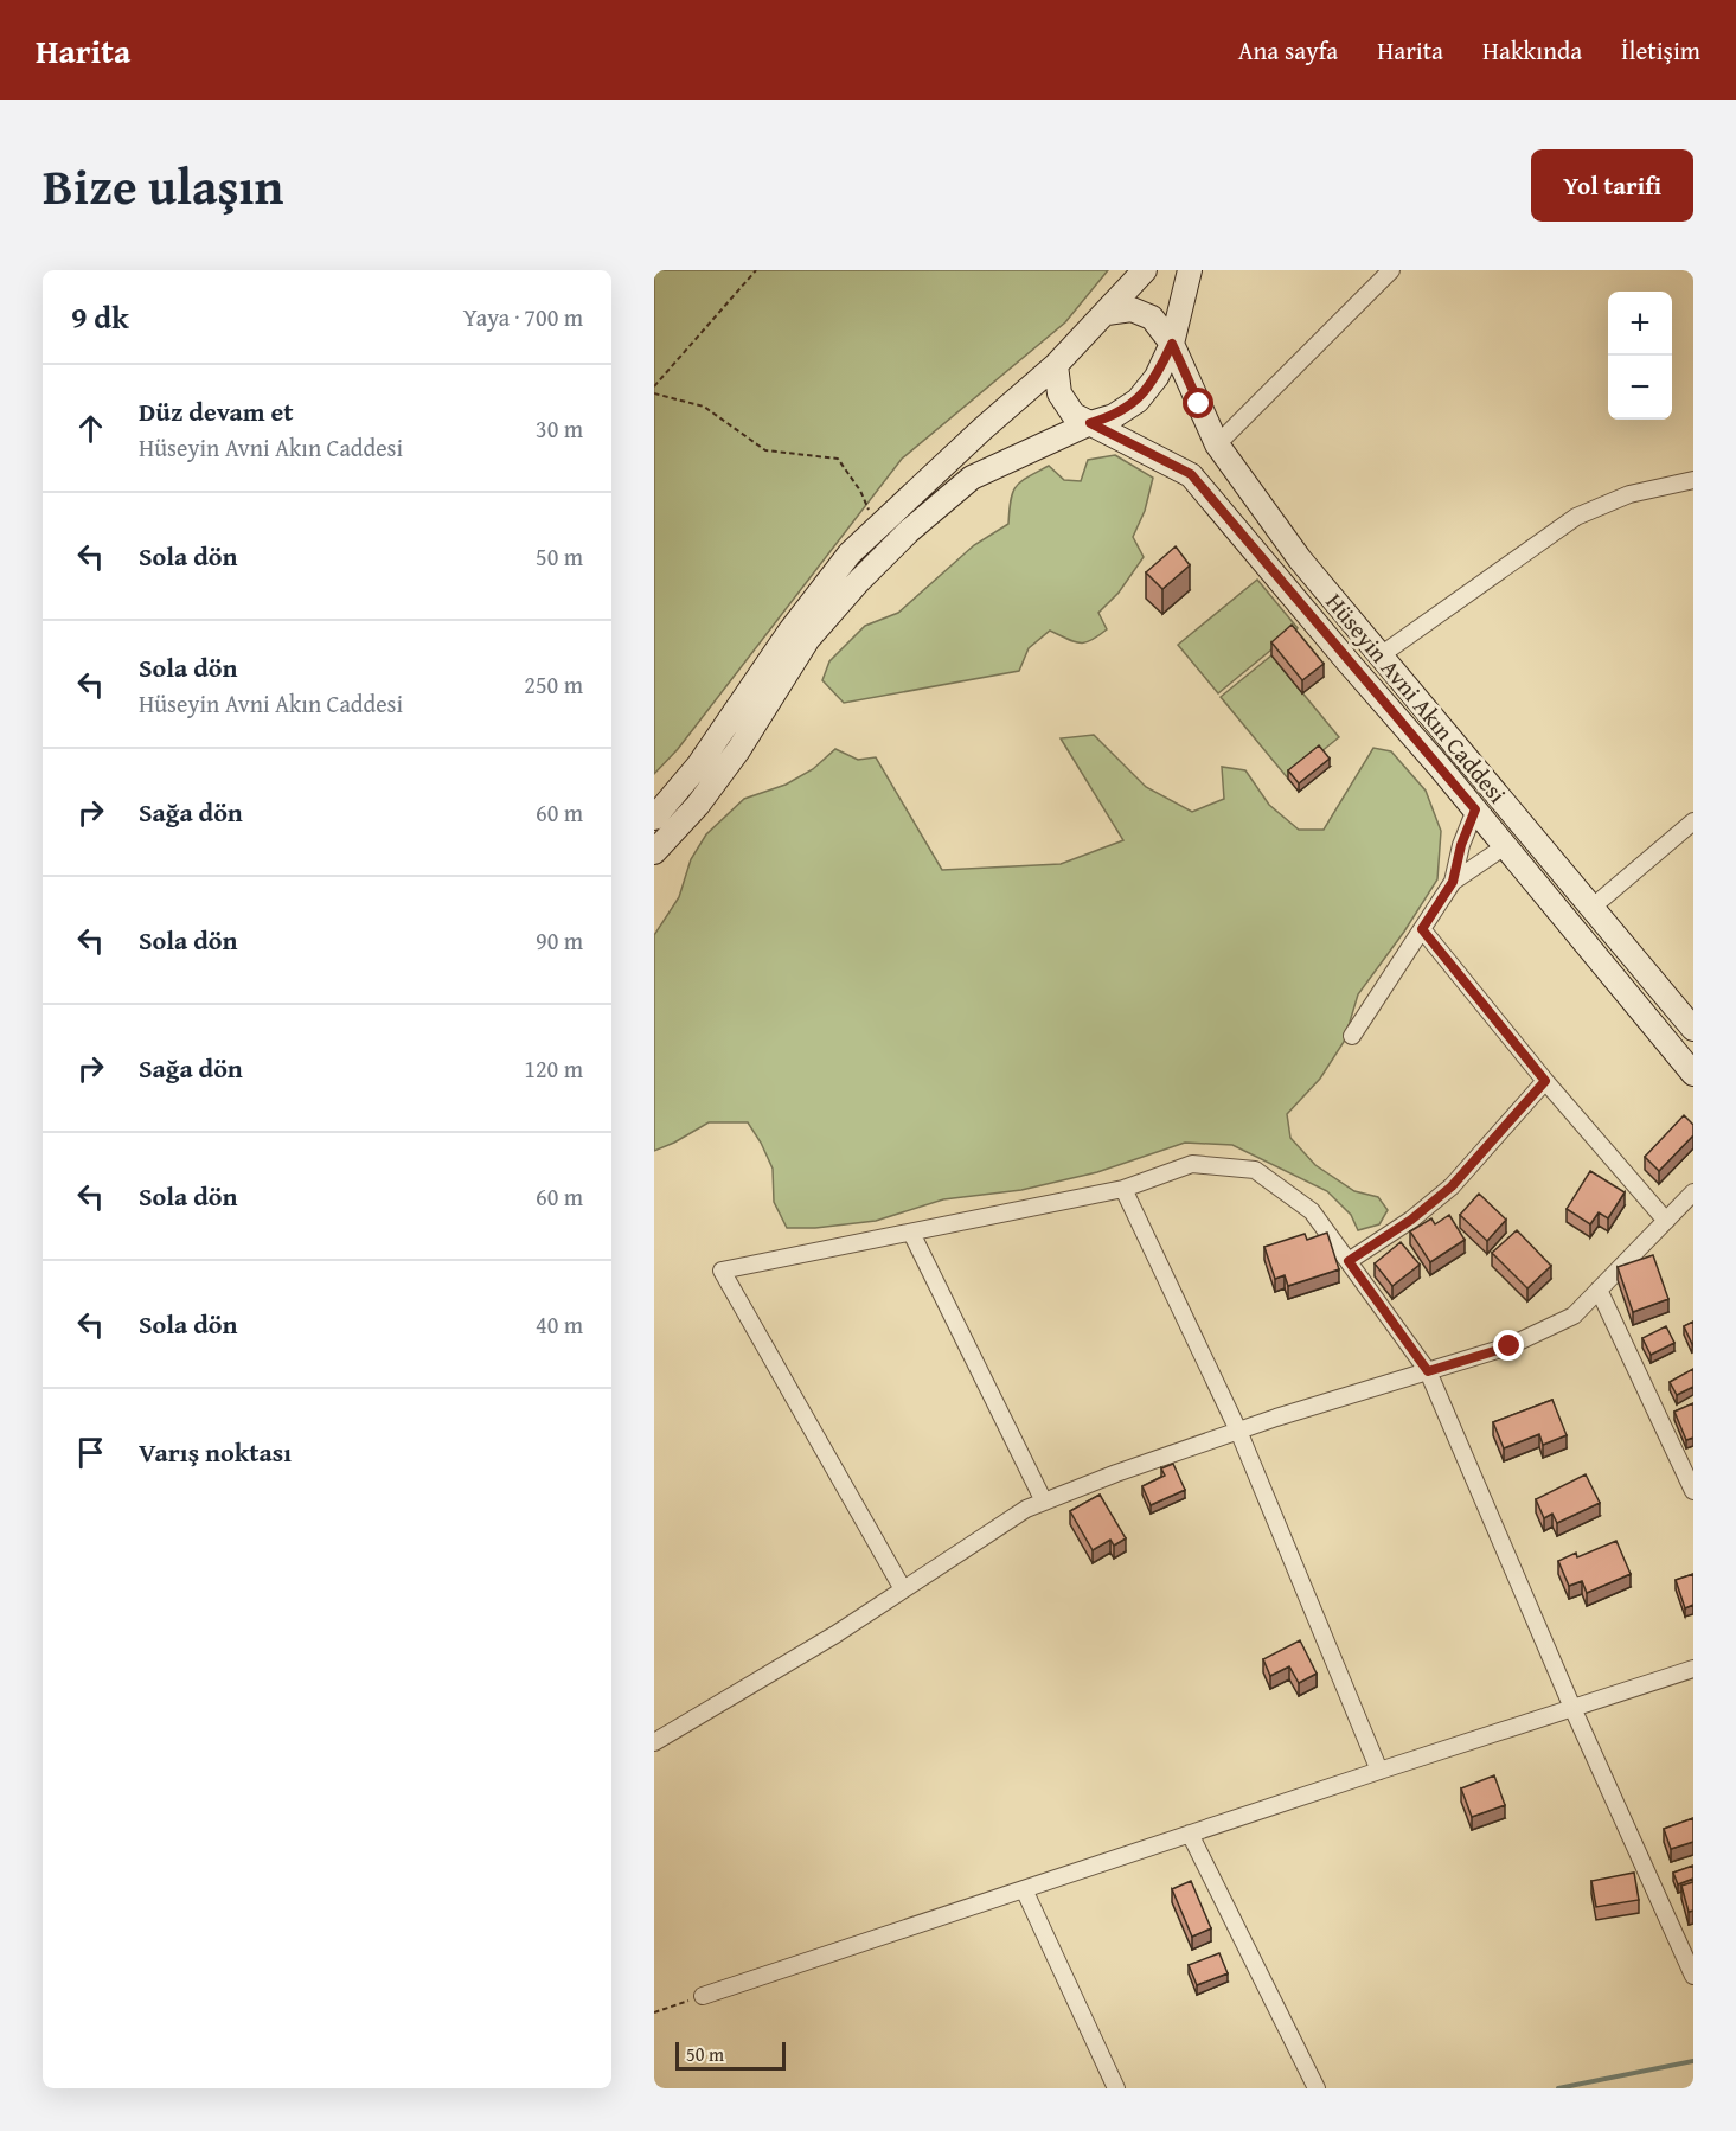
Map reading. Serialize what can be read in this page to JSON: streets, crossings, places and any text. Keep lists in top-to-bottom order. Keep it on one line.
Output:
{"streets":{"main road":["Hüseyin Avni Akın Caddesi"]},"scale_bar":"50 m","page":{"header":"Harita","nav":["Ana sayfa","Harita","Hakkında","İletişim"],"title":"Bize ulaşın","buttons":"Yol tarifi","heading":["9 dk","Yaya · 700 m"],"map_buttons":["+","−"],"list":[["Düz devam et","Hüseyin Avni Akın Caddesi","30 m"],["Sola dön","50 m"],["Sola dön","Hüseyin Avni Akın Caddesi","250 m"],["Sağa dön","60 m"],["Sola dön","90 m"],["Sağa dön","120 m"],["Sola dön","60 m"],["Sola dön","40 m"],"Varış noktası"],"scale":"50 m"}}
